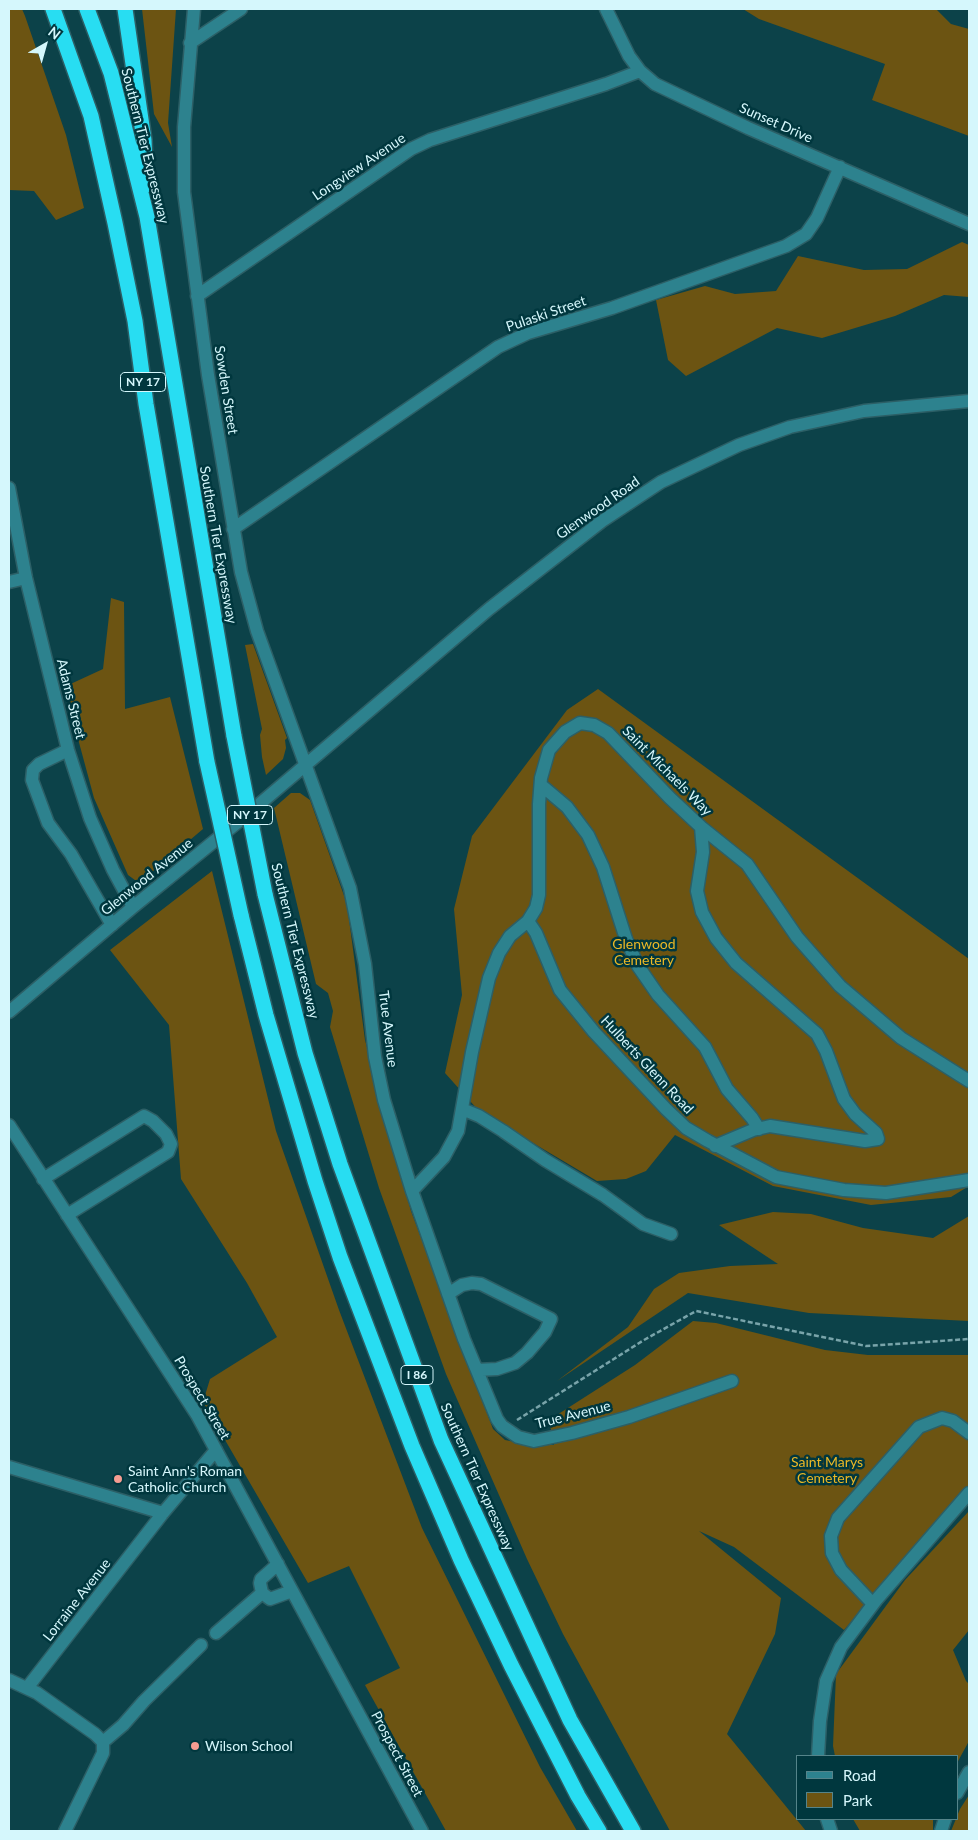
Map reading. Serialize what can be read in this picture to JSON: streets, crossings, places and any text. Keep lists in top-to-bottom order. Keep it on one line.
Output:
{"streets":{"highway":["Southern Tier Expressway","NY 17","I 86"],"street":["Sunset Drive","Longview Avenue","Pulaski Street","Sowden Street","Glenwood Road","Adams Street","Saint Michaels Way","Glenwood Avenue","True Avenue","Hulberts Glenn Road","Prospect Street","Lorraine Avenue"]},"crossings":[["Sunset Drive","Longview Avenue"],["Sunset Drive","Pulaski Street"],["Longview Avenue","Sowden Street"],["Pulaski Street","Sowden Street"],["NY 17","I 86"],["Sowden Street","Glenwood Road"],["Sowden Street","Glenwood Avenue"],["Sowden Street","True Avenue"],["Glenwood Road","Glenwood Avenue"],["Glenwood Road","True Avenue"],["Adams Street","Glenwood Avenue"],["Saint Michaels Way","True Avenue"],["Saint Michaels Way","Hulberts Glenn Road"],["Glenwood Avenue","True Avenue"],["Prospect Street","Lorraine Avenue"]],"parks":["Glenwood Cemetery","Saint Marys Cemetery"],"places":["Saint Ann's Roman Catholic Church","Wilson School"],"legend":["Road","Park"],"north":"top right"}
